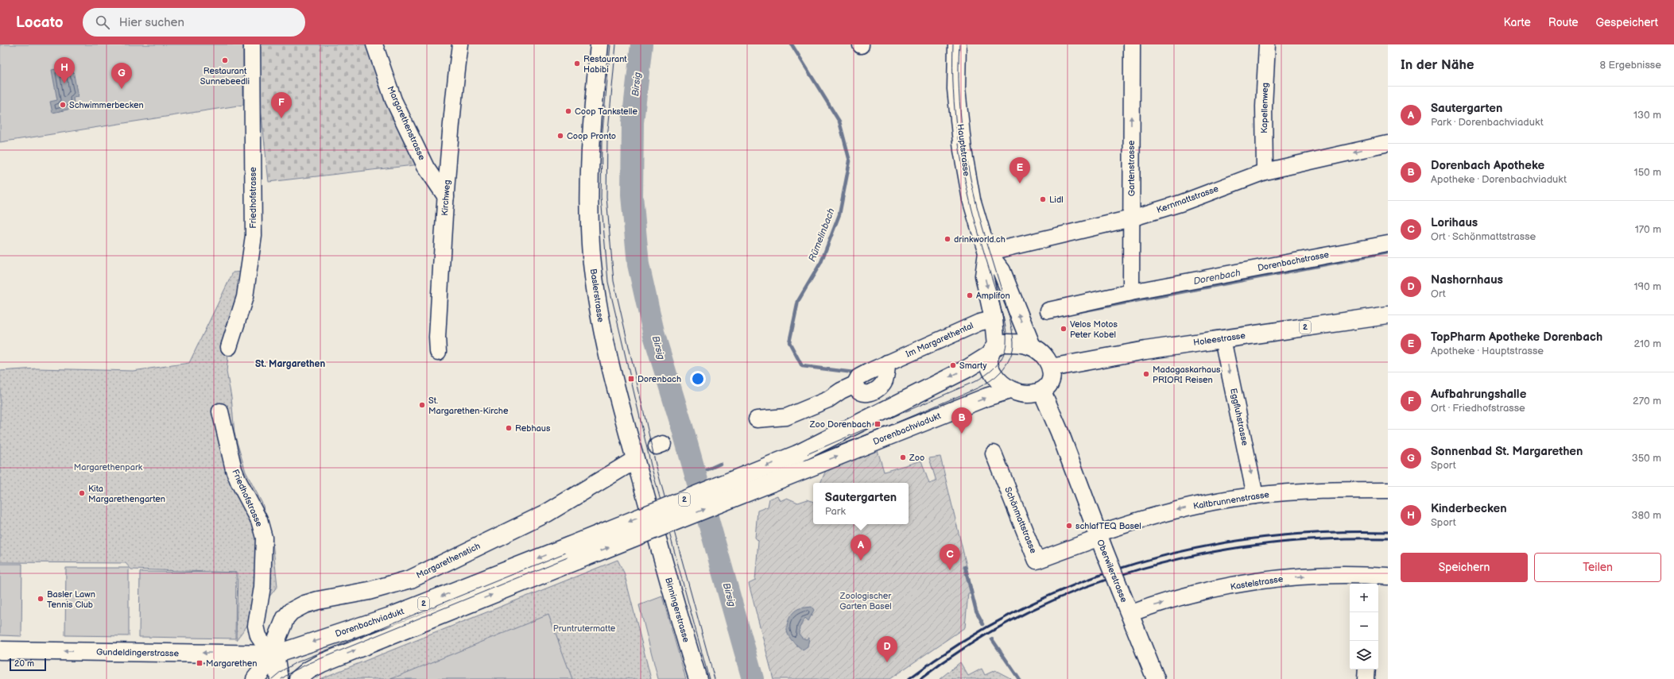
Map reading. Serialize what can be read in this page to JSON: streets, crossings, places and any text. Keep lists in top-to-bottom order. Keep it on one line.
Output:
{"streets":{"main road":["Hauptstrasse","Baslerstrasse","2","Holeestrasse","Dorenbachviadukt","Margarethenstich","Oberwilerstrasse","Binningerstrasse","Gundeldingerstrasse"],"street":["Kapellenweg","Margarethenstrasse","Gartenstrasse","Friedhofstrasse","Kirchweg","Kernmattstrasse","Dorenbachstrasse","Im Margarethental","Eggfluhstrasse","Kaltbrunnenstrasse","Schönmattstrasse","Kastelstrasse"]},"crossings":[["Kapellenweg","Kernmattstrasse"],["Margarethenstrasse","Kirchweg"],["Hauptstrasse","Kernmattstrasse"],["Hauptstrasse","2"],["Hauptstrasse","Holeestrasse"],["Hauptstrasse","Im Margarethental"],["Hauptstrasse","Dorenbachviadukt"],["Hauptstrasse","Oberwilerstrasse"],["Gartenstrasse","Kernmattstrasse"],["Gartenstrasse","Dorenbachstrasse"],["Friedhofstrasse","Dorenbachviadukt"],["Friedhofstrasse","Margarethenstich"],["Friedhofstrasse","Gundeldingerstrasse"],["Baslerstrasse","Margarethenstich"],["Baslerstrasse","Binningerstrasse"],["2","Holeestrasse"],["2","Dorenbachviadukt"],["2","Oberwilerstrasse"],["Holeestrasse","Eggfluhstrasse"],["Holeestrasse","Dorenbachviadukt"],["Holeestrasse","Oberwilerstrasse"],["Eggfluhstrasse","Kaltbrunnenstrasse"],["Dorenbachviadukt","Margarethenstich"],["Dorenbachviadukt","Oberwilerstrasse"],["Dorenbachviadukt","Gundeldingerstrasse"],["Kaltbrunnenstrasse","Schönmattstrasse"],["Kaltbrunnenstrasse","Oberwilerstrasse"],["Schönmattstrasse","Oberwilerstrasse"],["Margarethenstich","Gundeldingerstrasse"],["Oberwilerstrasse","Kastelstrasse"]],"one_way":["Gartenstrasse","Eggfluhstrasse","Kaltbrunnenstrasse","Kastelstrasse","Gundeldingerstrasse"],"districts":["St. Margarethen"],"water":["Birsig","Rümelinbach","Dorenbach"],"parks":["Margarethenpark","Zoologischer Garten Basel","Pruntrutermatte"],"places":{"other":["Restaurant Sunnebeedli","Restaurant Habibi","Schwimmerbecken","Coop Tankstelle","Coop Pronto","Lidl","drinkworld.ch","Amplifon","Velos Motos Peter Kobel","Smarty","Madagaskarhaus PRIORI Reisen","St. Margarethen-Kirche","Rebhaus","Zoo","Kita Margarethengarten","schlafTEQ Basel","Basler Lawn Tennis Club"],"transit":["Dorenbach","Zoo Dorenbach","Margarethen"]},"scale_bar":"20 m","page":{"header":"Locato","search":"Hier suchen","nav":["Karte","Route","Gespeichert"],"heading":["In der Nähe","8 Ergebnisse"],"pins":["H","G","F","E","B","A","C","D"],"list":[{"mark":"A","name":"Sautergarten","note":"Park · Dorenbachviadukt","value":"130 m"},{"mark":"B","name":"Dorenbach Apotheke","note":"Apotheke · Dorenbachviadukt","value":"150 m"},{"mark":"C","name":"Lorihaus","note":"Ort · Schönmattstrasse","value":"170 m"},{"mark":"D","name":"Nashornhaus","note":"Ort","value":"190 m"},{"mark":"E","name":"TopPharm Apotheke Dorenbach","note":"Apotheke · Hauptstrasse","value":"210 m"},{"mark":"F","name":"Aufbahrungshalle","note":"Ort · Friedhofstrasse","value":"270 m"},{"mark":"G","name":"Sonnenbad St. Margarethen","note":"Sport","value":"350 m"},{"mark":"H","name":"Kinderbecken","note":"Sport","value":"380 m"}],"popup":["Sautergarten","Park"],"buttons":["Speichern","Teilen"],"map_buttons":["+","−"],"scale":"20 m"}}
